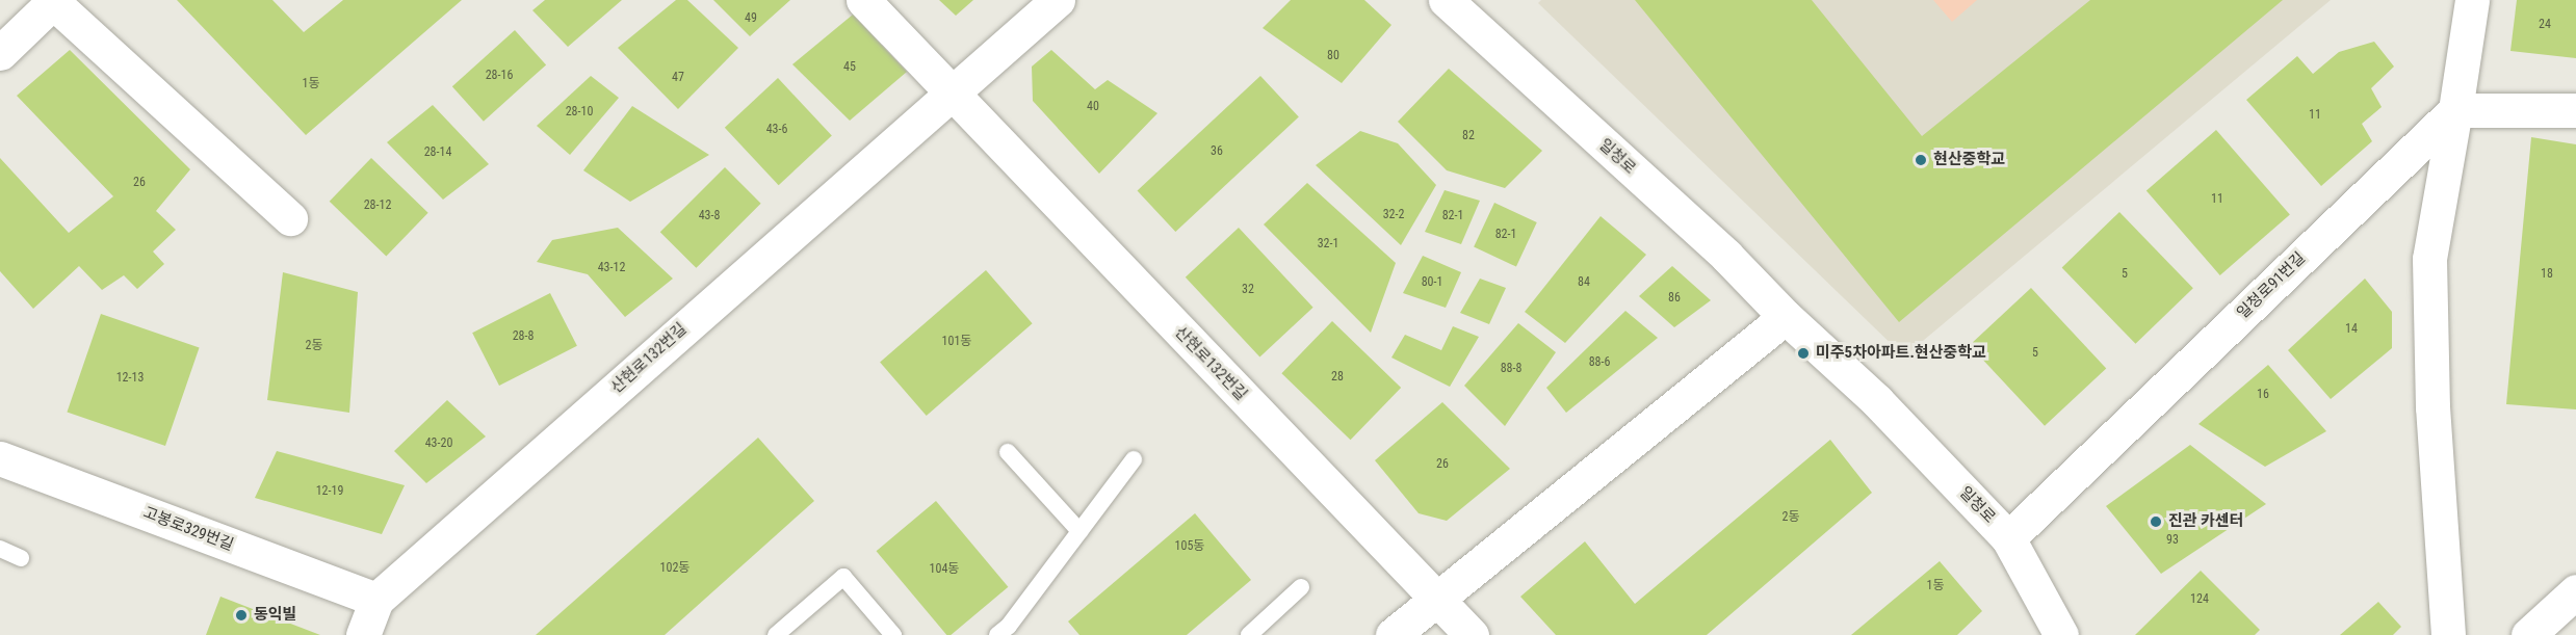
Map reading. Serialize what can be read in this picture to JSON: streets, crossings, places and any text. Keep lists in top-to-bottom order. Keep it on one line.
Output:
{"streets":{"street":["일청로","일청로91번길","산현로132번길","고봉로329번길"]},"crossings":[["일청로","일청로91번길"],["산현로132번길","고봉로329번길"]],"places":["현산중학교","미주5차아파트.현산중학교","진관 카센터","동익빌"],"house_numbers":["49","24","80","45","28-16","47","1동","40","28-10","11","43-6","82","36","28-14","26","11","28-12","32-2","43-8","82-1","82-1","32-1","43-12","5","18","80-1","84","32","86","14","28-8","101동","2동","5","88-6","88-8","28","12-13","16","43-20","26","12-19","2동","93","105동","102동","104동","1동","124"]}
